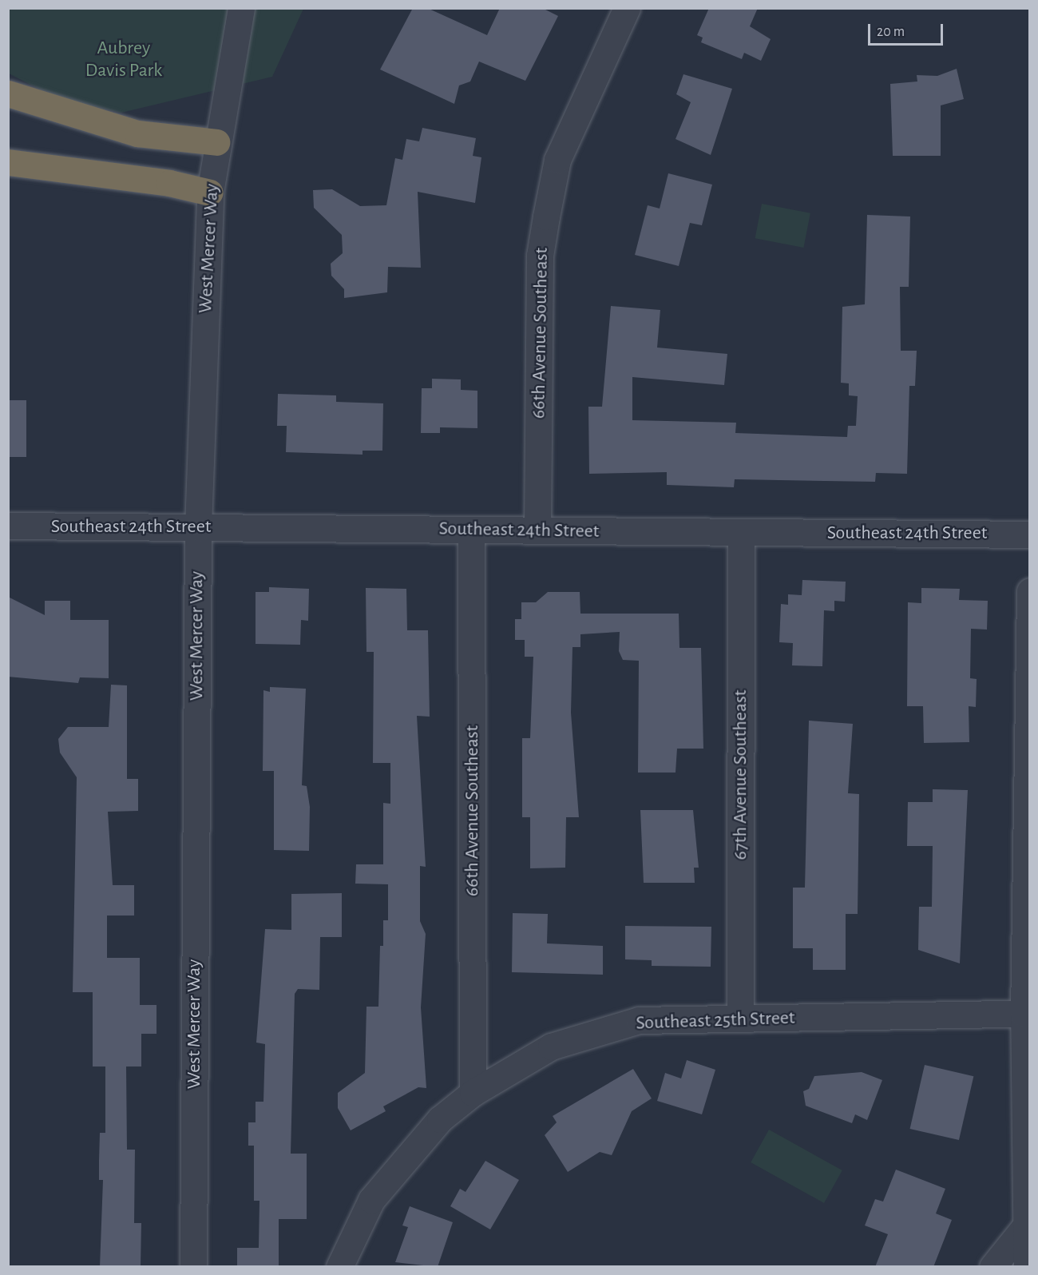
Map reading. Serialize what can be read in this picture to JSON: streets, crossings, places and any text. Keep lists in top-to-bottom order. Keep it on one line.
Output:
{"streets":{"street":["West Mercer Way","66th Avenue Southeast","Southeast 24th Street","67th Avenue Southeast","Southeast 25th Street"]},"crossings":[["West Mercer Way","Southeast 24th Street"],["66th Avenue Southeast","Southeast 24th Street"],["66th Avenue Southeast","Southeast 25th Street"],["Southeast 24th Street","67th Avenue Southeast"],["67th Avenue Southeast","Southeast 25th Street"]],"parks":["Aubrey Davis Park"],"scale_bar":"20 m"}
